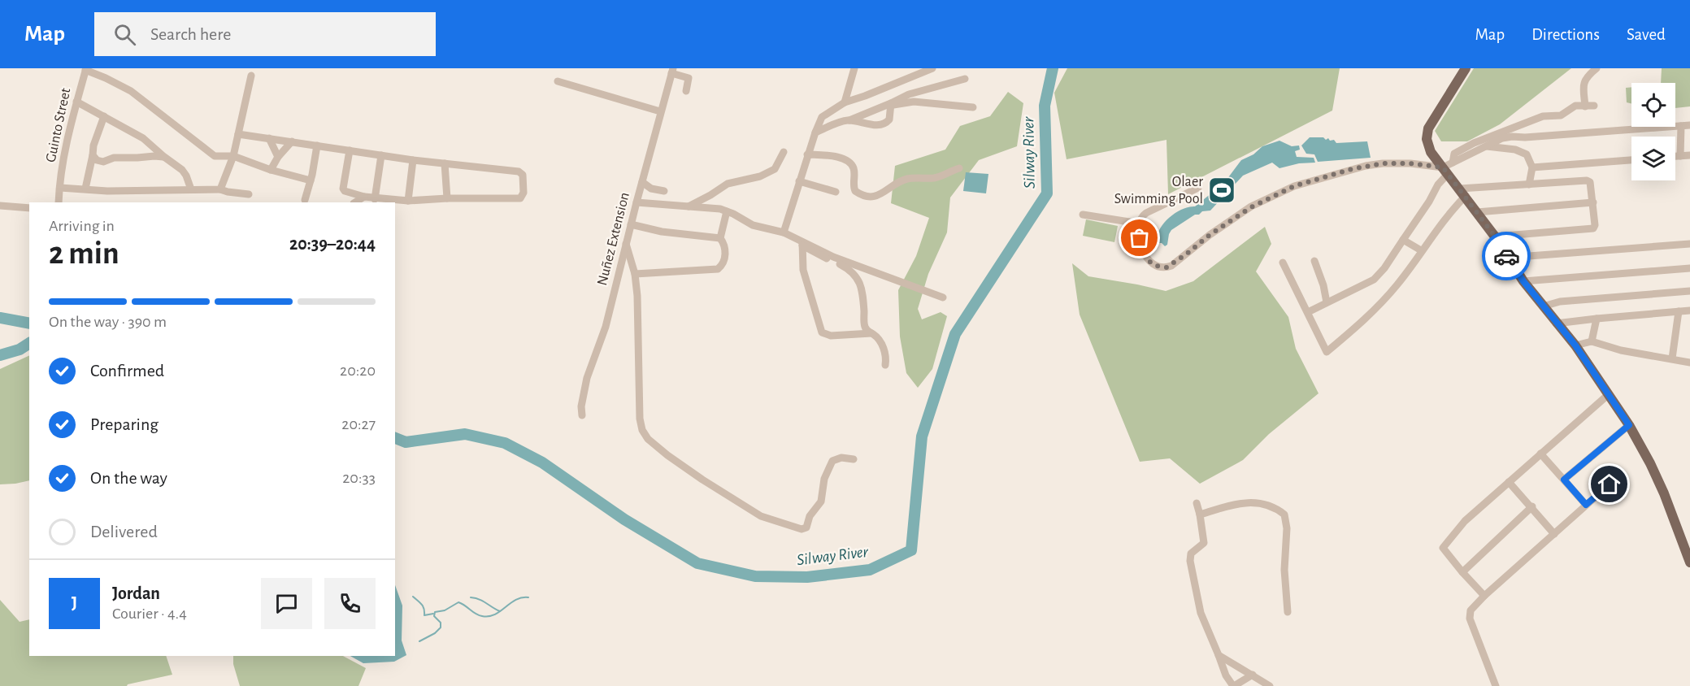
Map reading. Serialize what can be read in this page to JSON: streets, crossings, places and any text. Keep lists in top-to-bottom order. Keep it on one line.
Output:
{"streets":{"street":["Guinto Street","Nuñez Extension"]},"water":["Silway River"],"places":{"sports":["Olaer Swimming Pool"]},"page":{"header":"Map","search":"Search here","nav":["Map","Directions","Saved"],"heading":["2 min","Arriving in","20:39–20:44"],"panel":["Jordan","Courier · 4.4"],"bar":"On the way · 390 m","list":[["Confirmed","20:20"],["Preparing","20:27"],["On the way","20:33"],"Delivered"],"round":"J"}}
